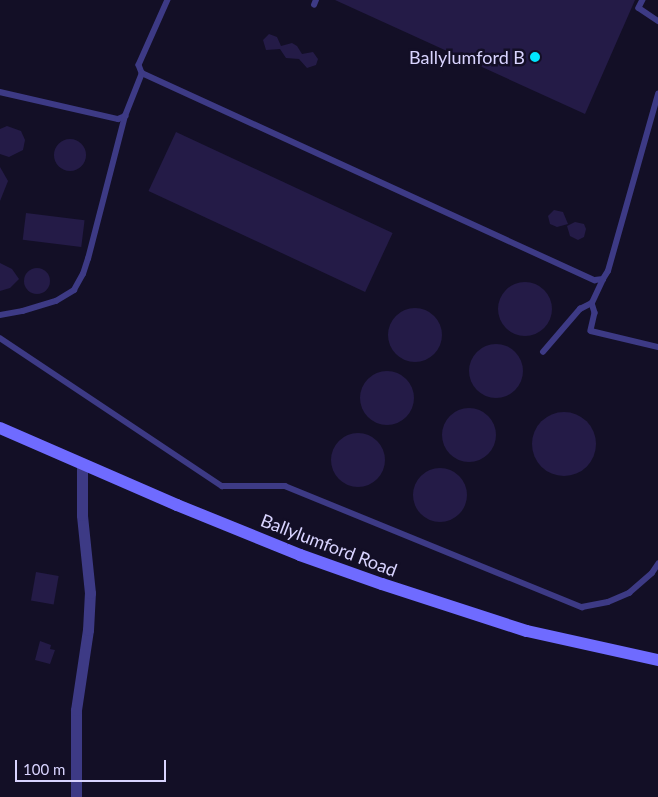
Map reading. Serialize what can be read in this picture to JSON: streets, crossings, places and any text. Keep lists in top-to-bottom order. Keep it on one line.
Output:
{"streets":{"main road":["Ballylumford Road"]},"places":["Ballylumford B"],"scale_bar":"100 m"}
